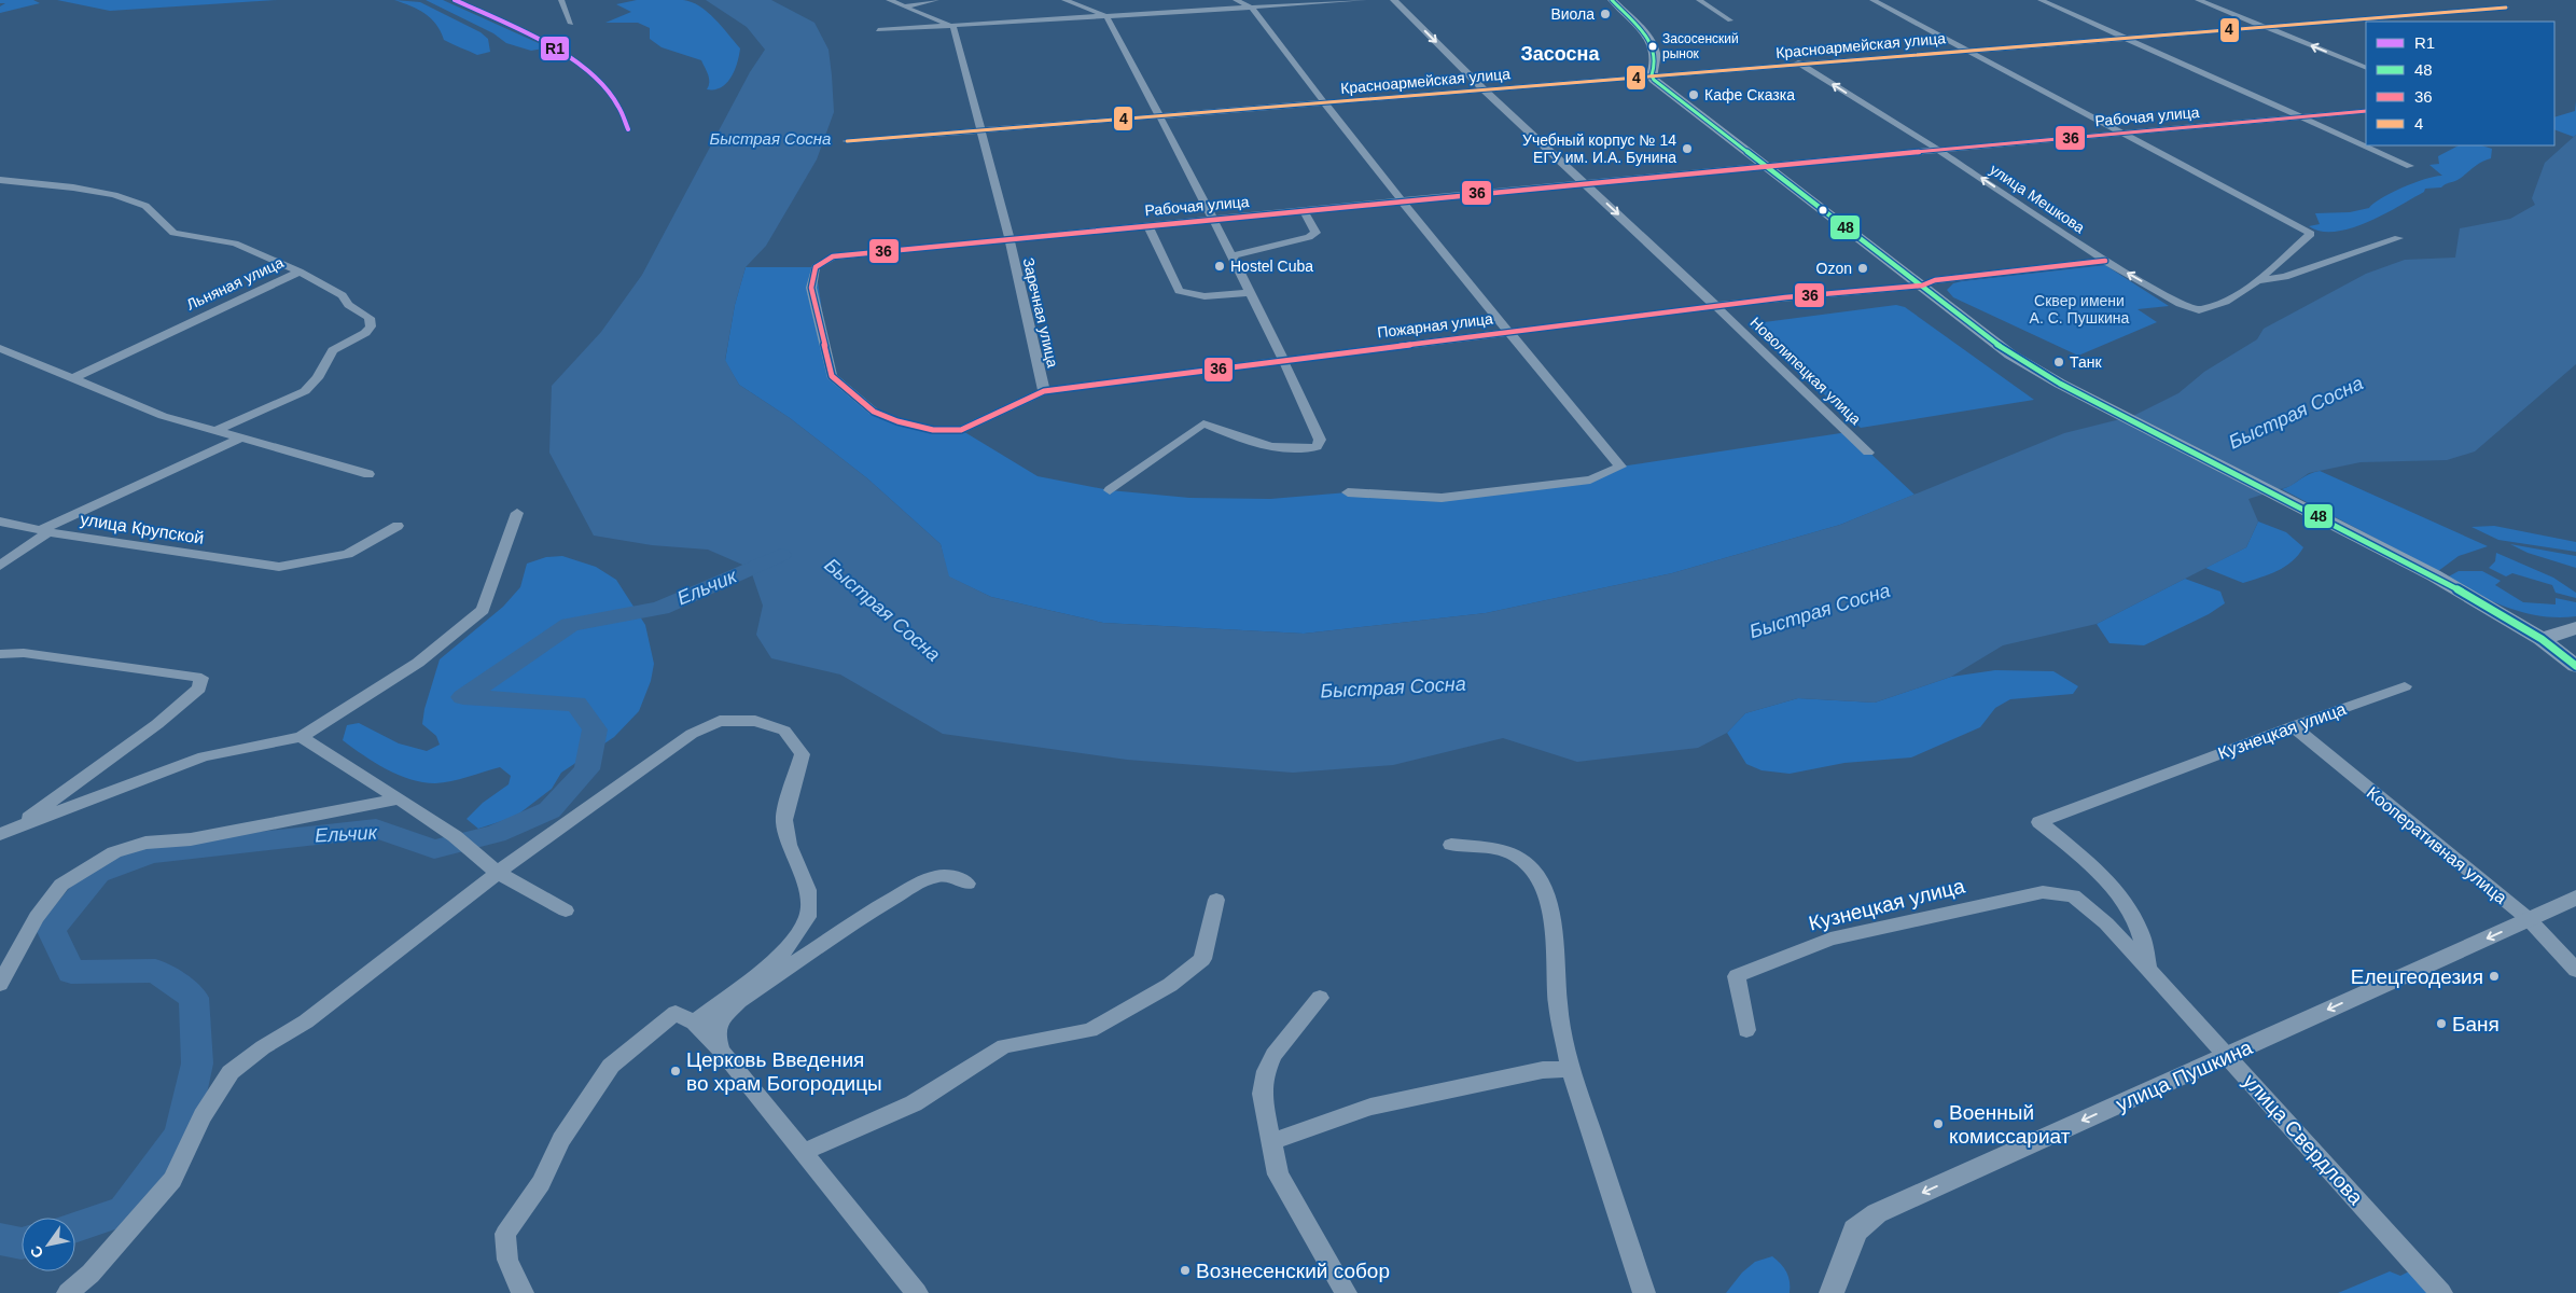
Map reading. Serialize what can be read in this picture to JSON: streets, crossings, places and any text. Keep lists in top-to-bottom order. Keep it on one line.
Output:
{"streets":{"street":["Красноармейская улица","Рабочая улица","улица Мешкова","Льняная улица","Заречная улица","Пожарная улица","Новолипецкая улица","улица Крупской","Кузнецкая улица","Кооперативная улица","улица Пушкина","улица Свердлова"]},"crossings":[["Красноармейская улица","улица Мешкова"],["Красноармейская улица","Заречная улица"],["Красноармейская улица","Новолипецкая улица"],["Рабочая улица","улица Мешкова"],["Рабочая улица","Заречная улица"],["Рабочая улица","Пожарная улица"],["Рабочая улица","Новолипецкая улица"],["Заречная улица","Пожарная улица"],["Пожарная улица","Новолипецкая улица"],["Кузнецкая улица","Кооперативная улица"],["Кузнецкая улица","улица Свердлова"],["Кооперативная улица","улица Пушкина"],["улица Пушкина","улица Свердлова"]],"one_way":["улица Пушкина"],"districts":["Засосна"],"water":["Быстрая Сосна","Ельчик"],"parks":["Сквер имени А. С. Пушкина"],"places":["Виола","Засосенский рынок","Кафе Сказка","Учебный корпус № 14 ЕГУ им. И.А. Бунина","Hostel Cuba","Ozon","Танк","Елецгеодезия","Баня","Церковь Введения во храм Богородицы","Военный комиссариат","Вознесенский собор"],"lines":["transit line R1","transit line 48","transit line 4","transit line 36"],"legend":["R1","48","36","4"],"north":"bottom left"}
